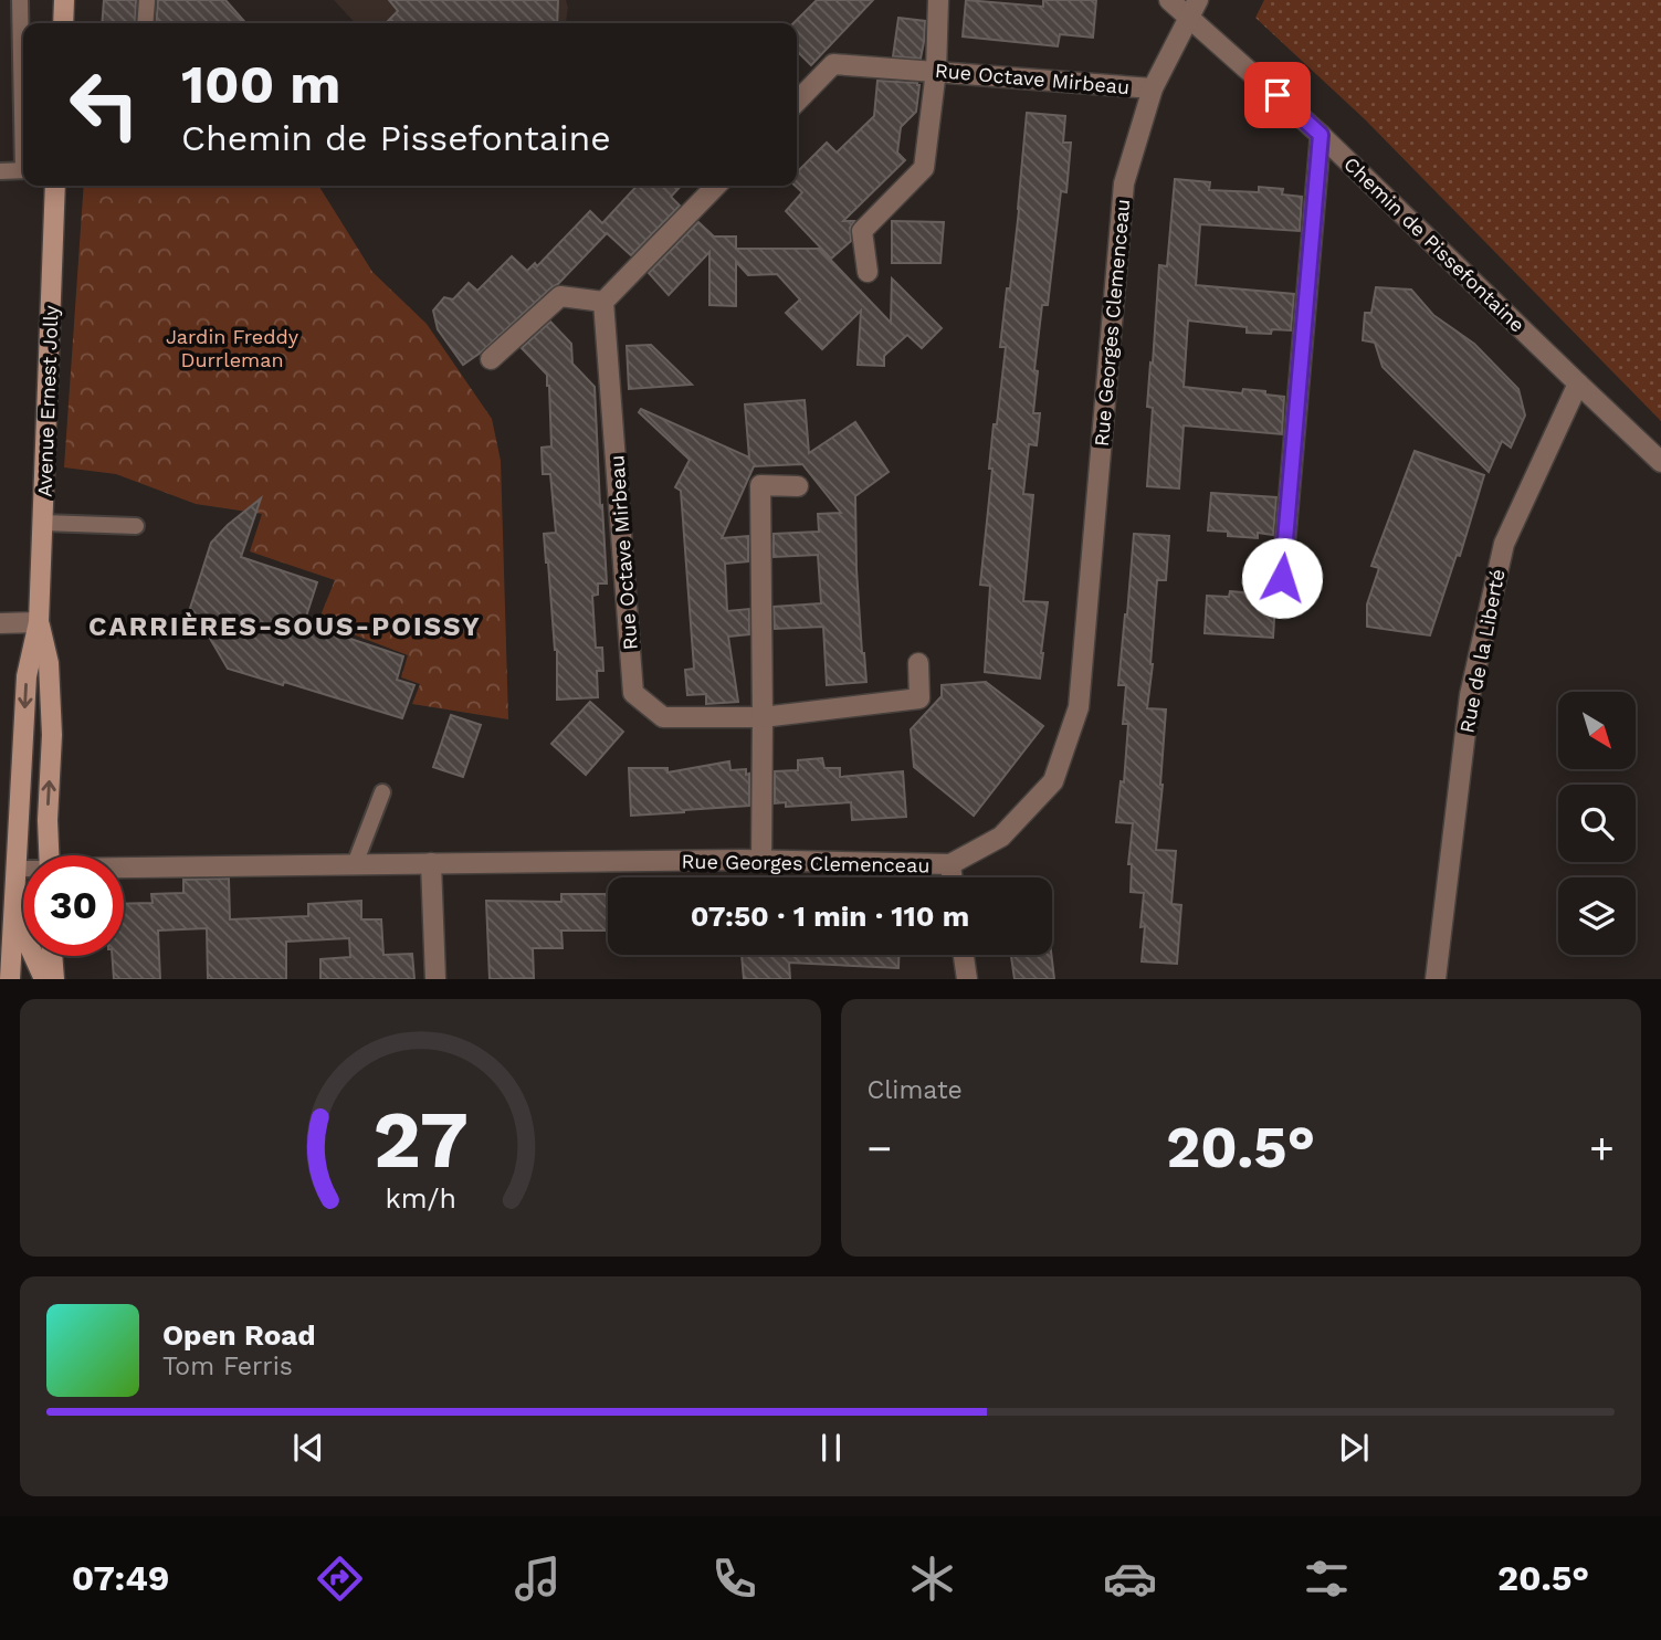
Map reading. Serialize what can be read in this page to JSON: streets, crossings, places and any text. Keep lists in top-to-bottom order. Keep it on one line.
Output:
{"streets":{"street":["Rue Octave Mirbeau","Chemin de Pissefontaine","Rue Georges Clemenceau","Avenue Ernest Jolly","Rue de la Liberté"]},"crossings":[["Rue Octave Mirbeau","Rue Georges Clemenceau"],["Chemin de Pissefontaine","Rue Georges Clemenceau"],["Chemin de Pissefontaine","Rue de la Liberté"]],"districts":["CARRIÈRES-SOUS-POISSY"],"parks":["Jardin Freddy Durrleman"],"north":"bottom right","page":{"turn":["100 m","Chemin de Pissefontaine"],"limit":"30","trip":"07:50 · 1 min · 110 m","tile":"Climate","heat":["−","20.5°","+"],"song":["Open Road","Tom Ferris"],"tabs":["07:49","20.5°"],"gauge":["27","km/h"]}}
